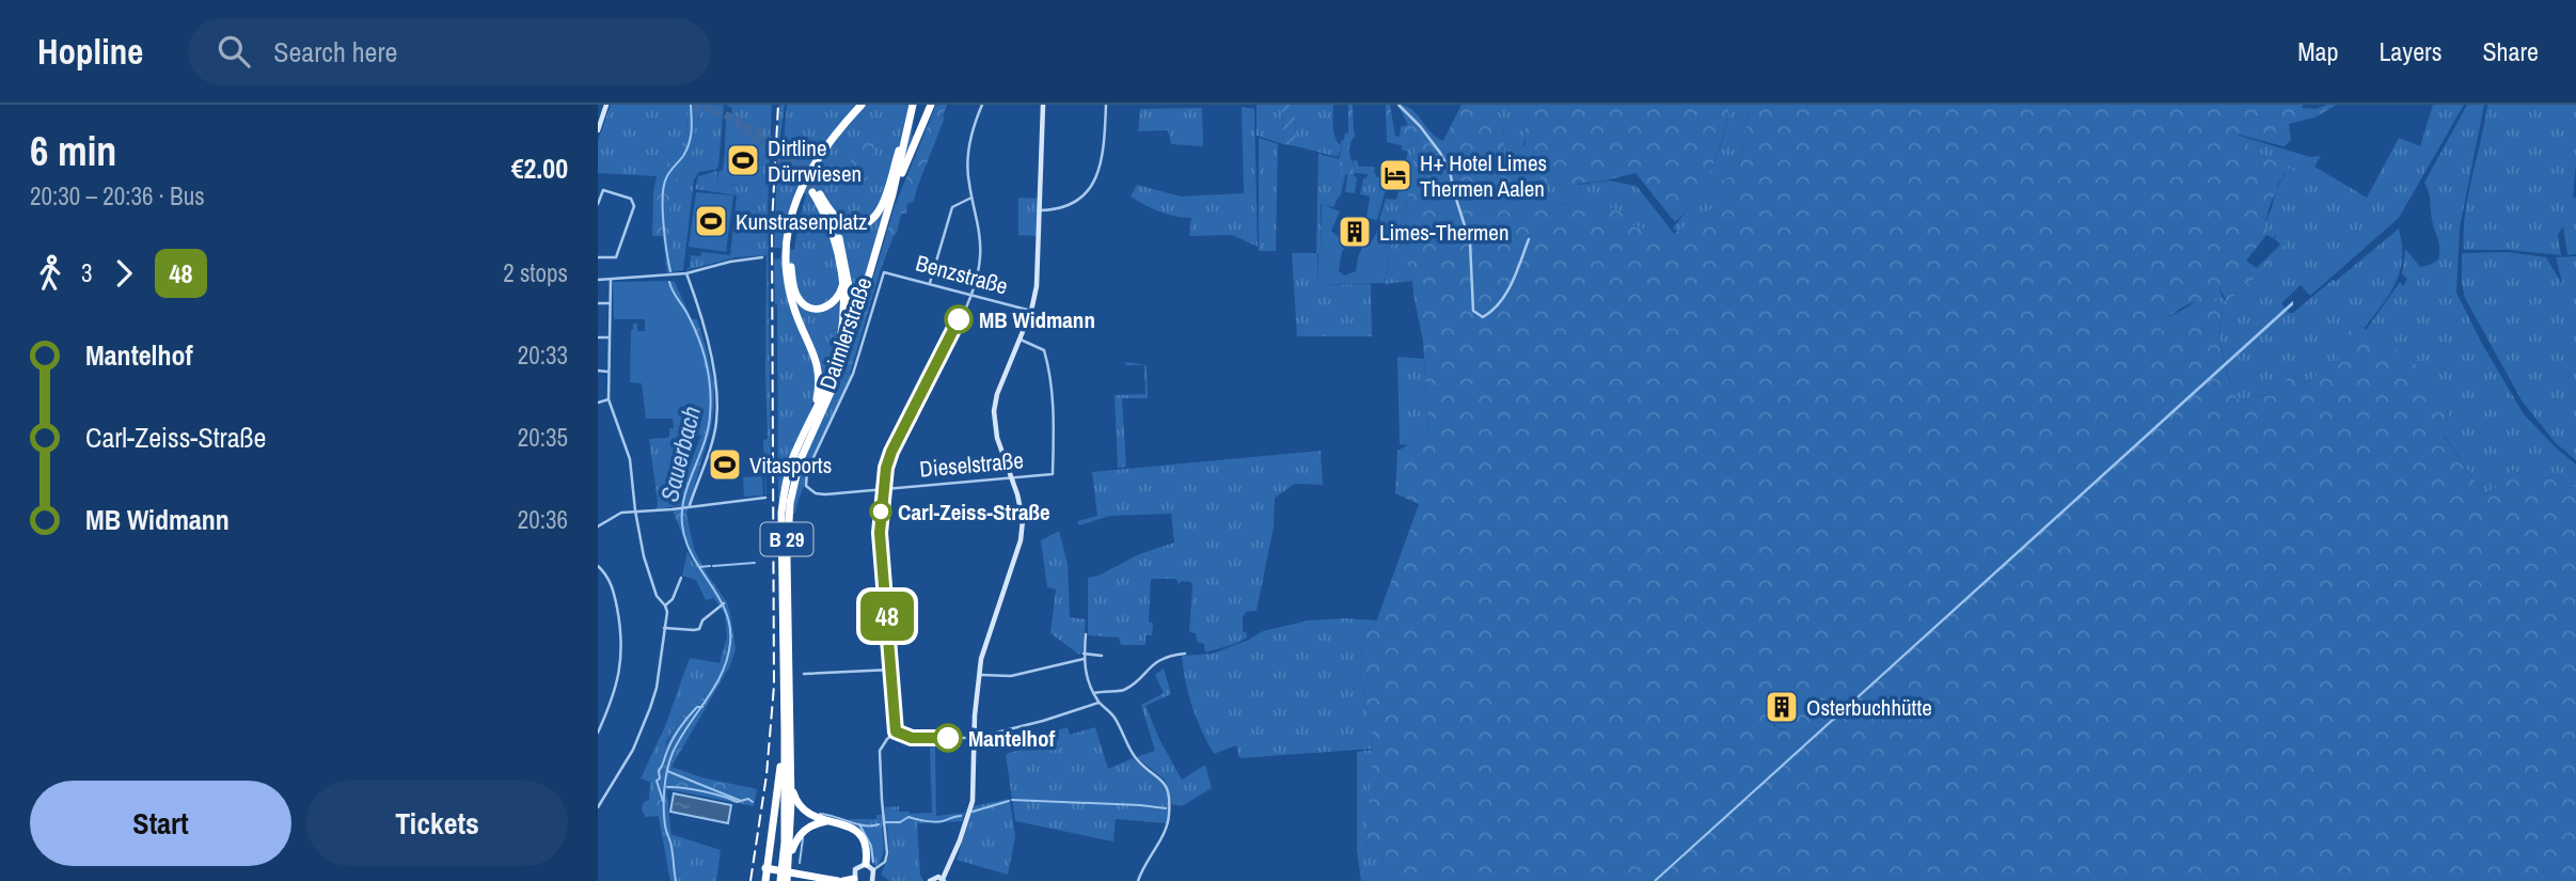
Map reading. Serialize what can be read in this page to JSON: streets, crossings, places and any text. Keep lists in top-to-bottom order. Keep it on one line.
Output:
{"streets":{"highway":["B 29"],"street":["Benzstraße","Daimlerstraße","Dieselstraße"]},"crossings":[["Benzstraße","Daimlerstraße"],["Daimlerstraße","Dieselstraße"]],"water":["Sauerbach"],"places":{"sports":["Dirtline Dürrwiesen","Kunstrasenplatz","Vitasports"],"hotel":["H+ Hotel Limes Thermen Aalen"],"building":["Limes-Thermen","Osterbuchhütte"],"other":["MB Widmann","Carl-Zeiss-Straße","Mantelhof"]},"lines":["bus line 48"],"page":{"header":"Hopline","search":"Search here","nav":["Map","Layers","Share"],"heading":["6 min","20:30 – 20:36 · Bus","€2.00"],"on_map":"48","legs":["3","48","2 stops"],"list":[{"name":"Mantelhof","value":"20:33"},{"name":"Carl-Zeiss-Straße","value":"20:35"},{"name":"MB Widmann","value":"20:36"}],"buttons":["Start","Tickets"]}}
